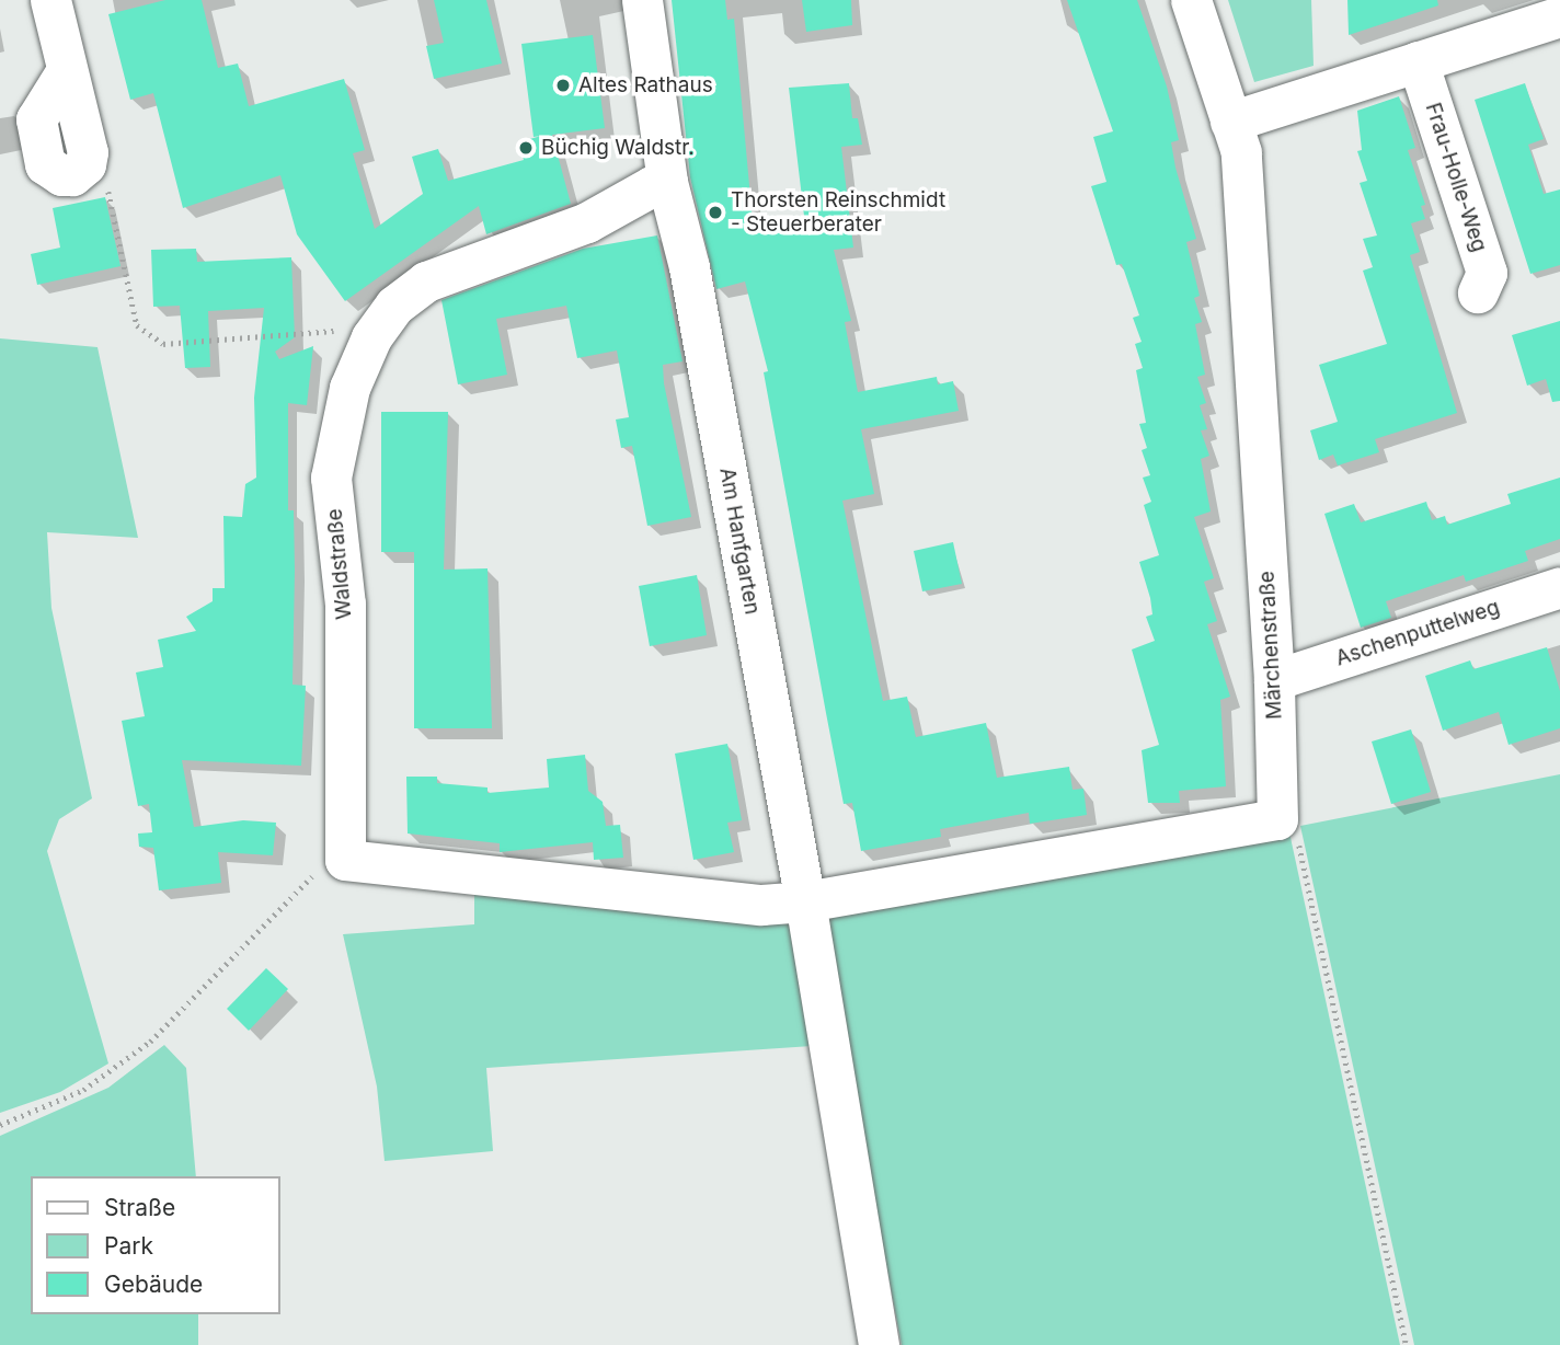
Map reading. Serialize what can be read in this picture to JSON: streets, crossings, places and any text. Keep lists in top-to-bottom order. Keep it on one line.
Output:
{"streets":{"street":["Frau-Holle-Weg","Am Hanfgarten","Waldstraße","Aschenputtelweg","Märchenstraße"]},"crossings":[["Am Hanfgarten","Waldstraße"],["Aschenputtelweg","Märchenstraße"]],"places":["Altes Rathaus","Büchig Waldstr.","Thorsten Reinschmidt - Steuerberater"],"legend":["Straße","Park","Gebäude"]}
